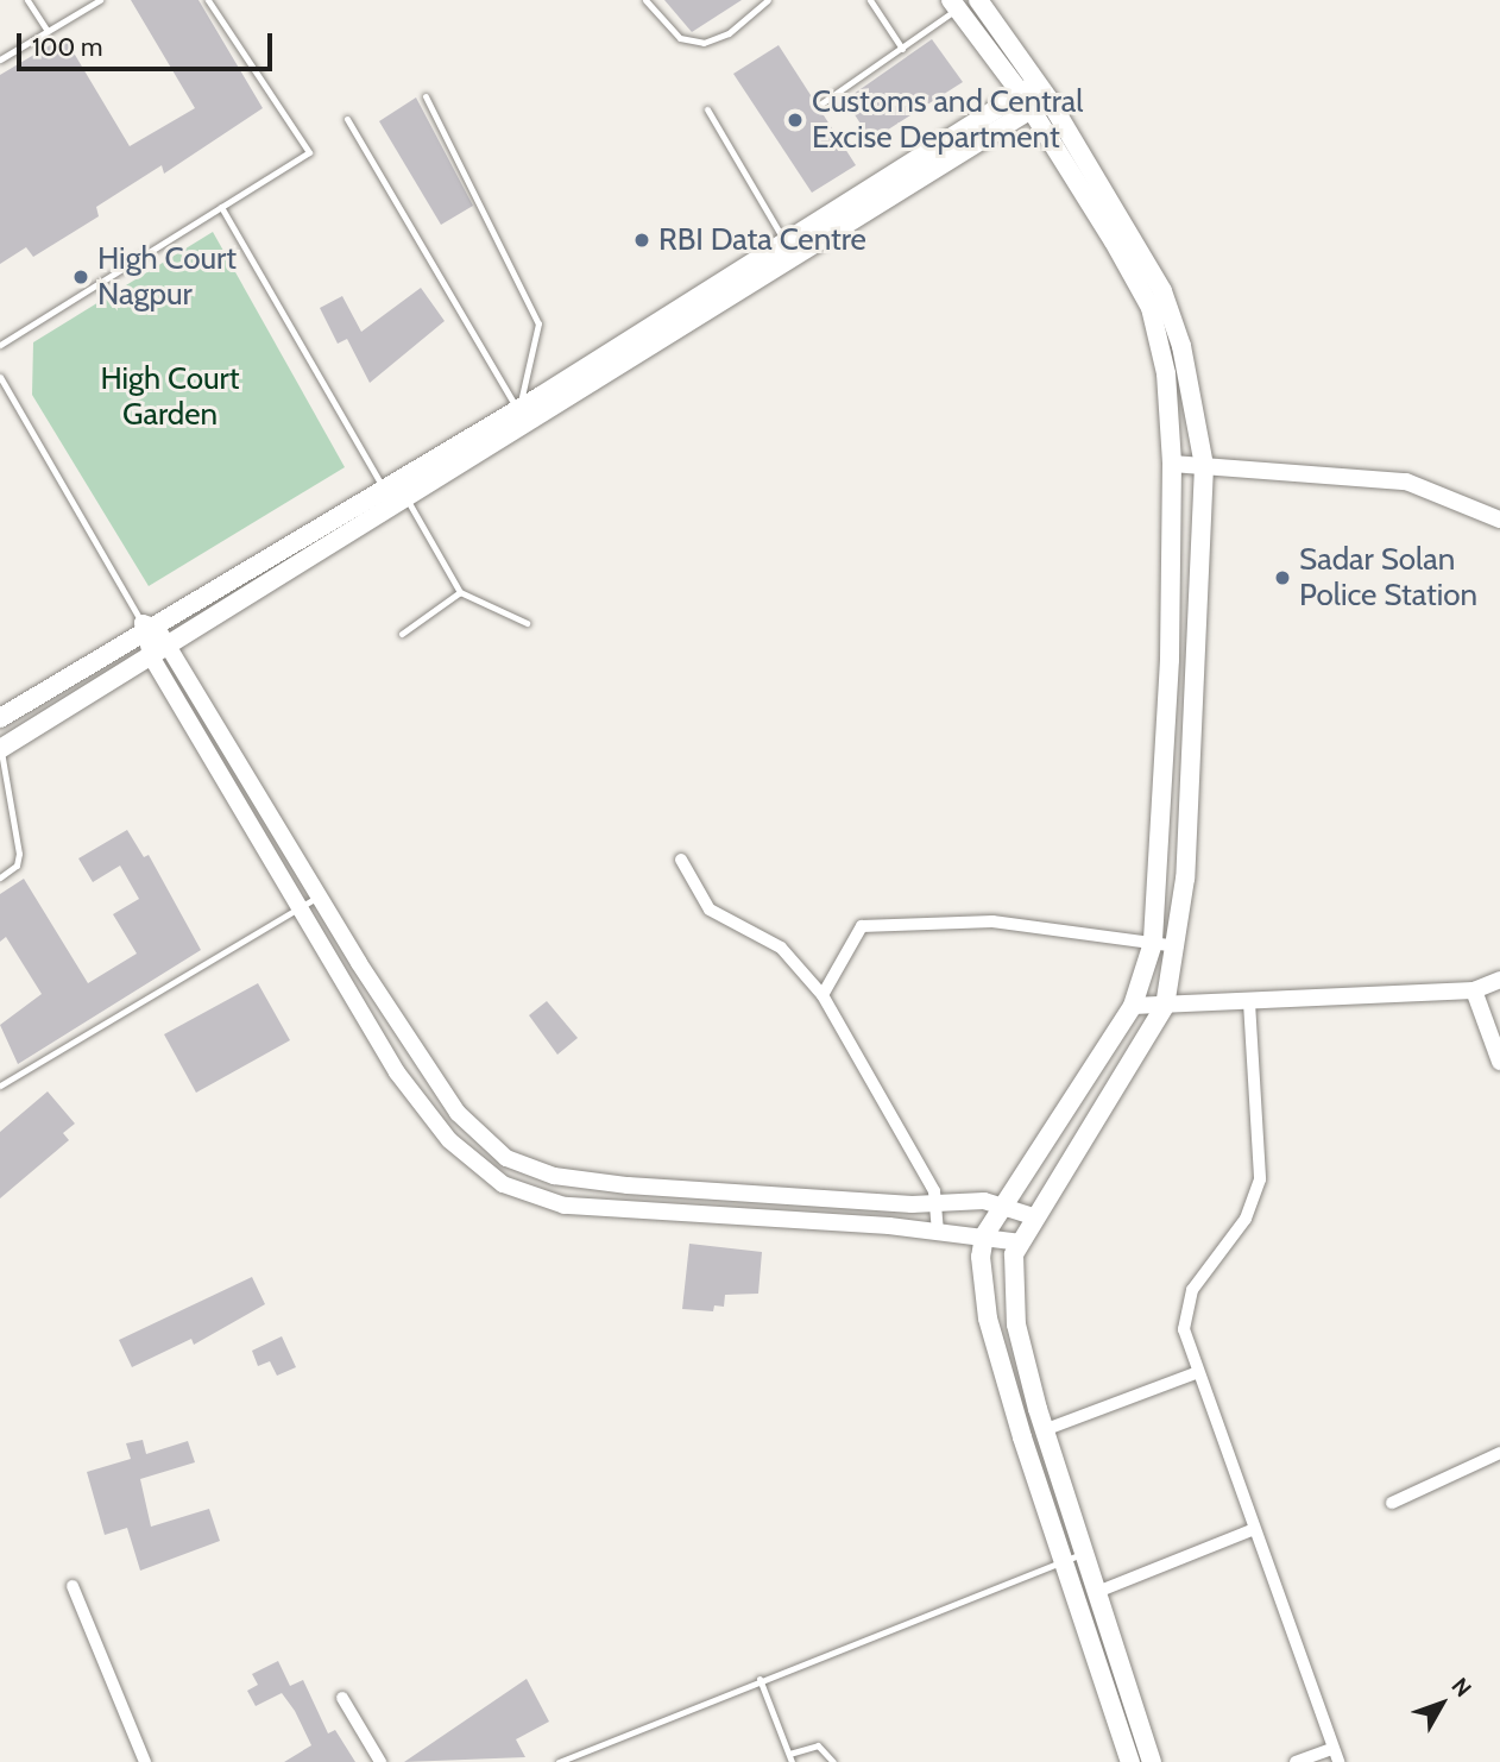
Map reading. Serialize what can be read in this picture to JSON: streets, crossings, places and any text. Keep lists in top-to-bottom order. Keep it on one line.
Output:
{"parks":["High Court Garden"],"places":["Customs and Central Excise Department","RBI Data Centre","High Court Nagpur","Sadar Solan Police Station"],"scale_bar":"100 m","north":"top right"}
